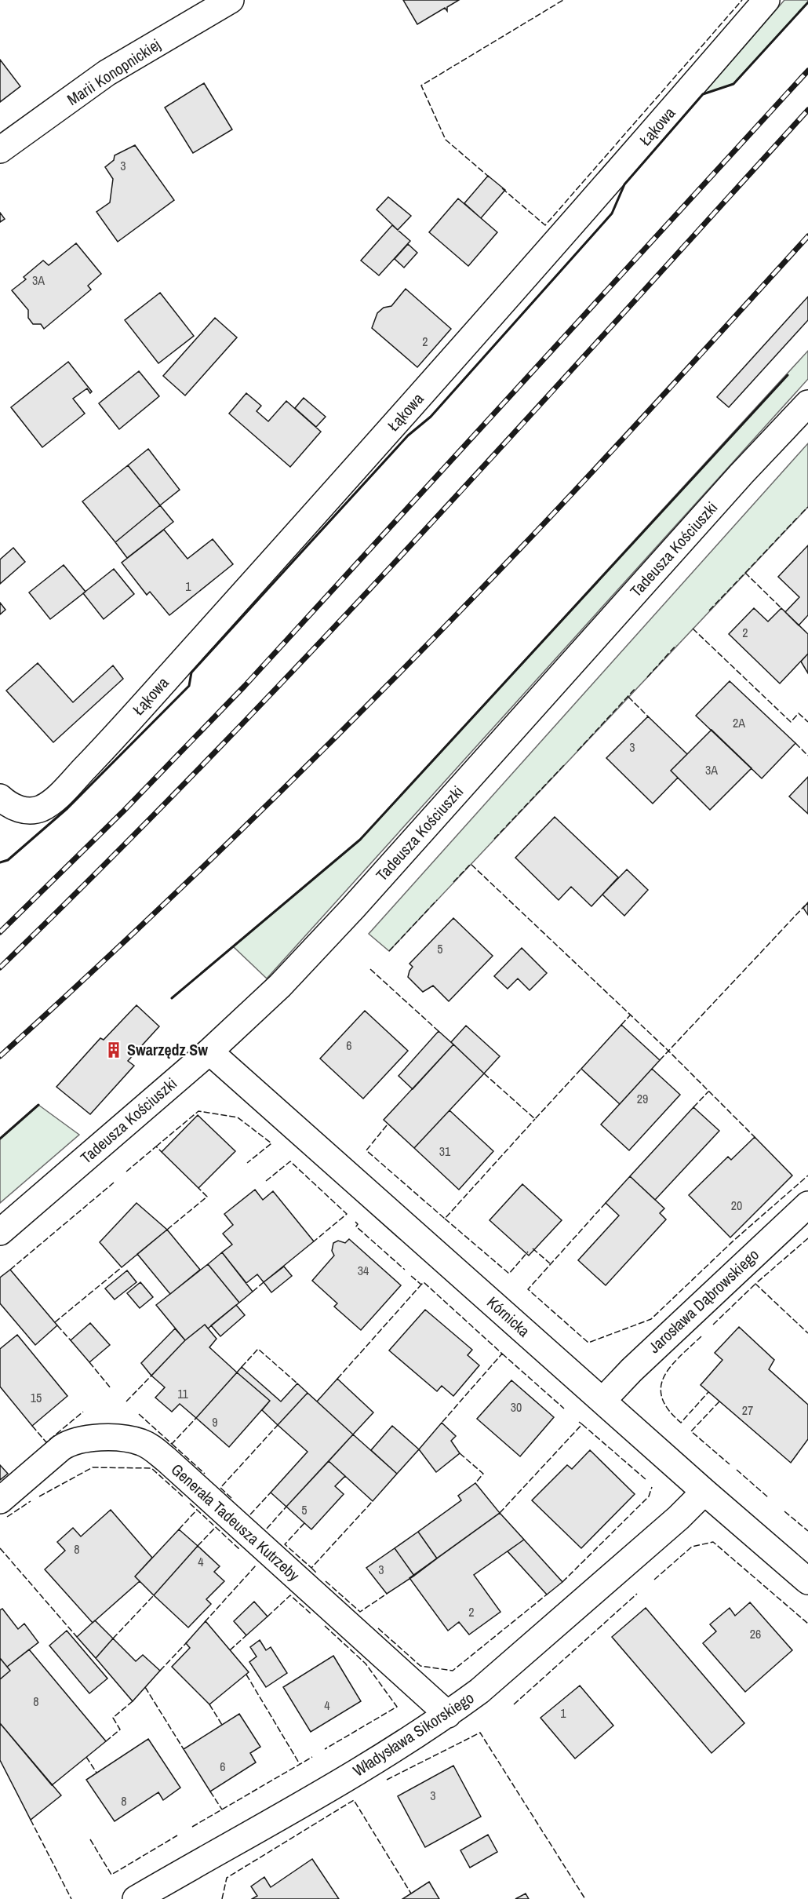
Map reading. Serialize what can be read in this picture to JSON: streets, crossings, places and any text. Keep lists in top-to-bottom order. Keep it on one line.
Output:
{"streets":{"street":["Marii Konopnickiej","Łąkowa","Tadeusza Kościuszki","Jarosława Dąbrowskiego","Kórnicka","Generała Tadeusza Kutrzeby","Władysława Sikorskiego"]},"crossings":[["Tadeusza Kościuszki","Kórnicka"],["Jarosława Dąbrowskiego","Kórnicka"],["Kórnicka","Władysława Sikorskiego"],["Generała Tadeusza Kutrzeby","Władysława Sikorskiego"]],"places":{"building":["Swarzędz Sw"]},"house_numbers":["3","3A","2","1","2","2A","3","3A","5","6","29","31","20","34","11","15","30","27","9","5","8","4","3","2","26","8","4","1","6","3","8"]}
